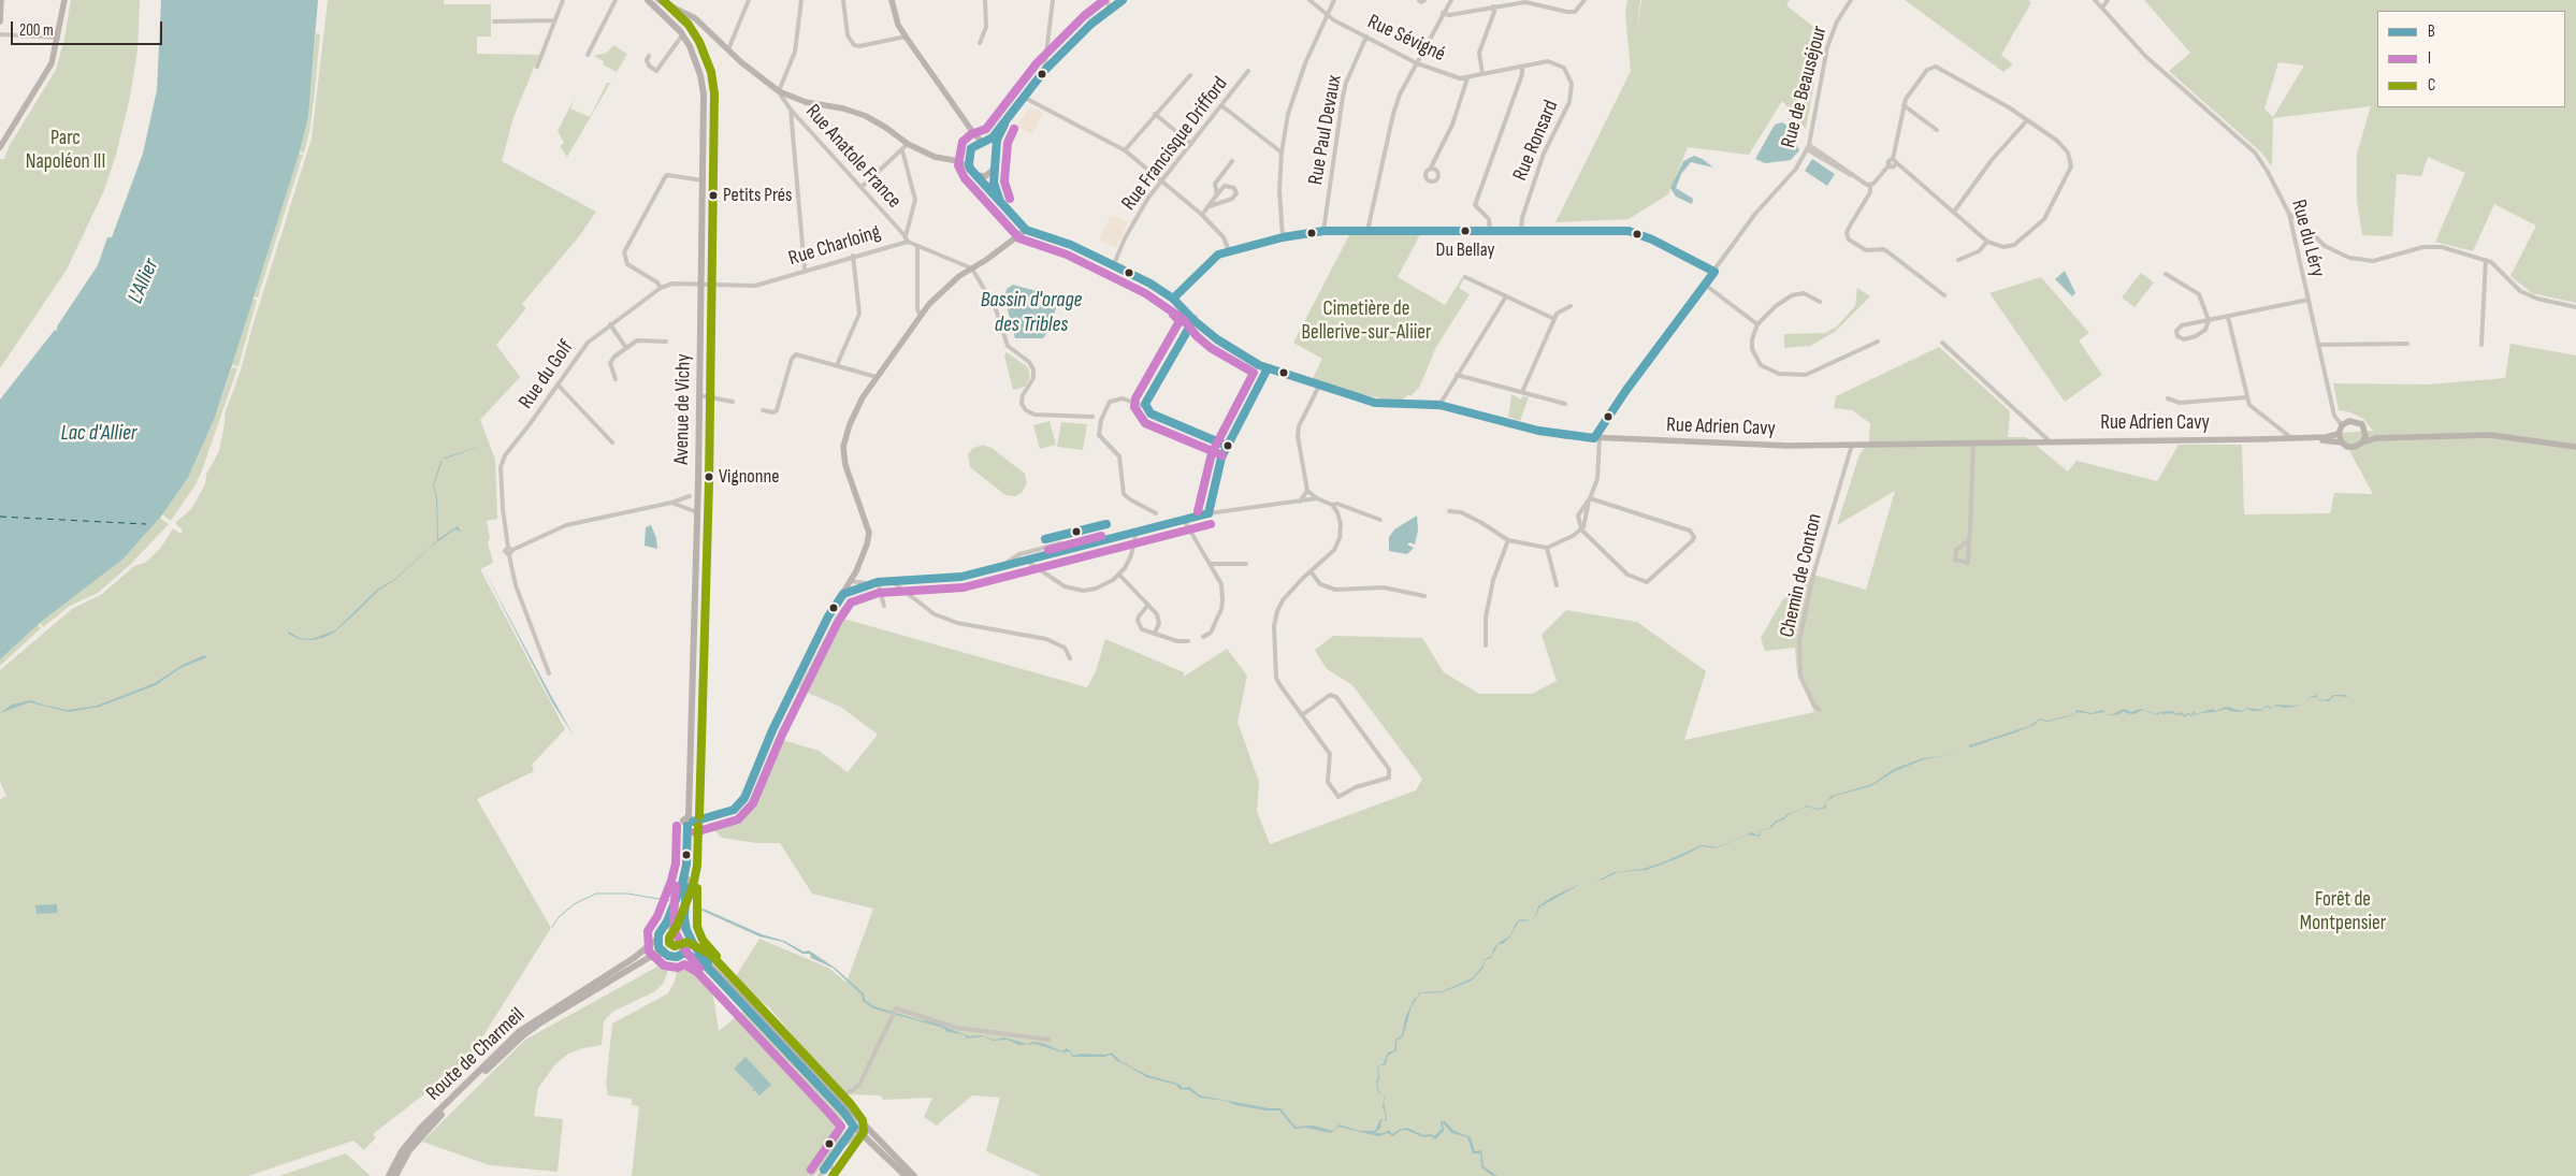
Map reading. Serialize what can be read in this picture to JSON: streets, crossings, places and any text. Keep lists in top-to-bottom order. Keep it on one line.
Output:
{"streets":{"main road":["Avenue de Vichy","Rue Adrien Cavy","Route de Charmeil"],"street":["Rue Sévigné","Rue de Beauséjour","Rue Paul Devaux","Rue Ronsard","Rue Francisque Drifford","Rue Anatole France","Rue du Léry","Rue Charloing","Rue du Golf","Chemin de Conton"]},"crossings":[["Rue Sévigné","Rue Paul Devaux"],["Rue Sévigné","Rue Ronsard"],["Rue de Beauséjour","Rue Adrien Cavy"],["Rue Francisque Drifford","Rue Adrien Cavy"],["Rue Anatole France","Rue Charloing"],["Rue du Léry","Rue Adrien Cavy"],["Rue Charloing","Rue du Golf"],["Rue Charloing","Avenue de Vichy"],["Rue du Golf","Avenue de Vichy"],["Avenue de Vichy","Route de Charmeil"],["Rue Adrien Cavy","Chemin de Conton"]],"water":["L'Allier","Bassin d'orage des Tribles","Lac d'Allier"],"parks":["Parc Napoléon III","Cimetière de Bellerive-sur-Aliier","Forêt de Montpensier"],"places":["Petits Prés","Du Bellay","Vignonne"],"lines":["transit line B","transit line I","transit line C"],"legend":["B","I","C"],"scale_bar":"200 m"}
